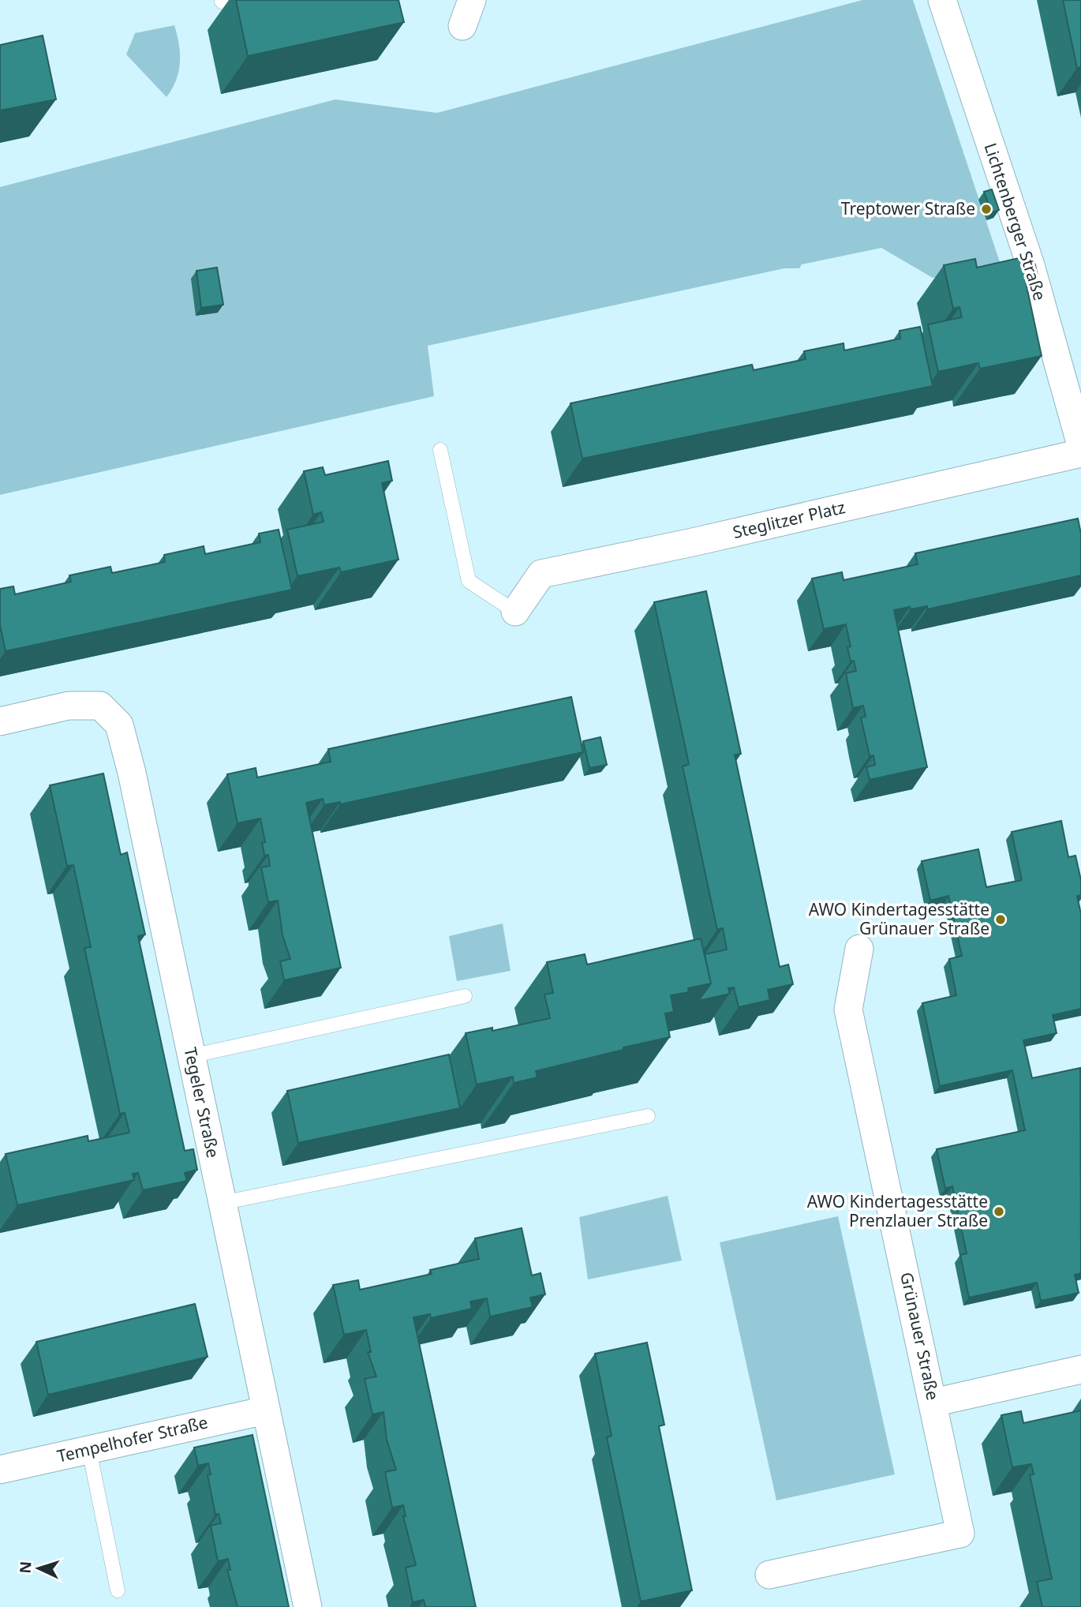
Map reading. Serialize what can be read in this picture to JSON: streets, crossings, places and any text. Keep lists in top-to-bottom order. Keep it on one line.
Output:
{"streets":{"street":["Lichtenberger Straße","Steglitzer Platz","Tegeler Straße","Grünauer Straße","Tempelhofer Straße"]},"crossings":[["Tegeler Straße","Tempelhofer Straße"]],"places":["Treptower Straße","AWO Kindertagesstätte Grünauer Straße","AWO Kindertagesstätte Prenzlauer Straße"],"north":"left"}
